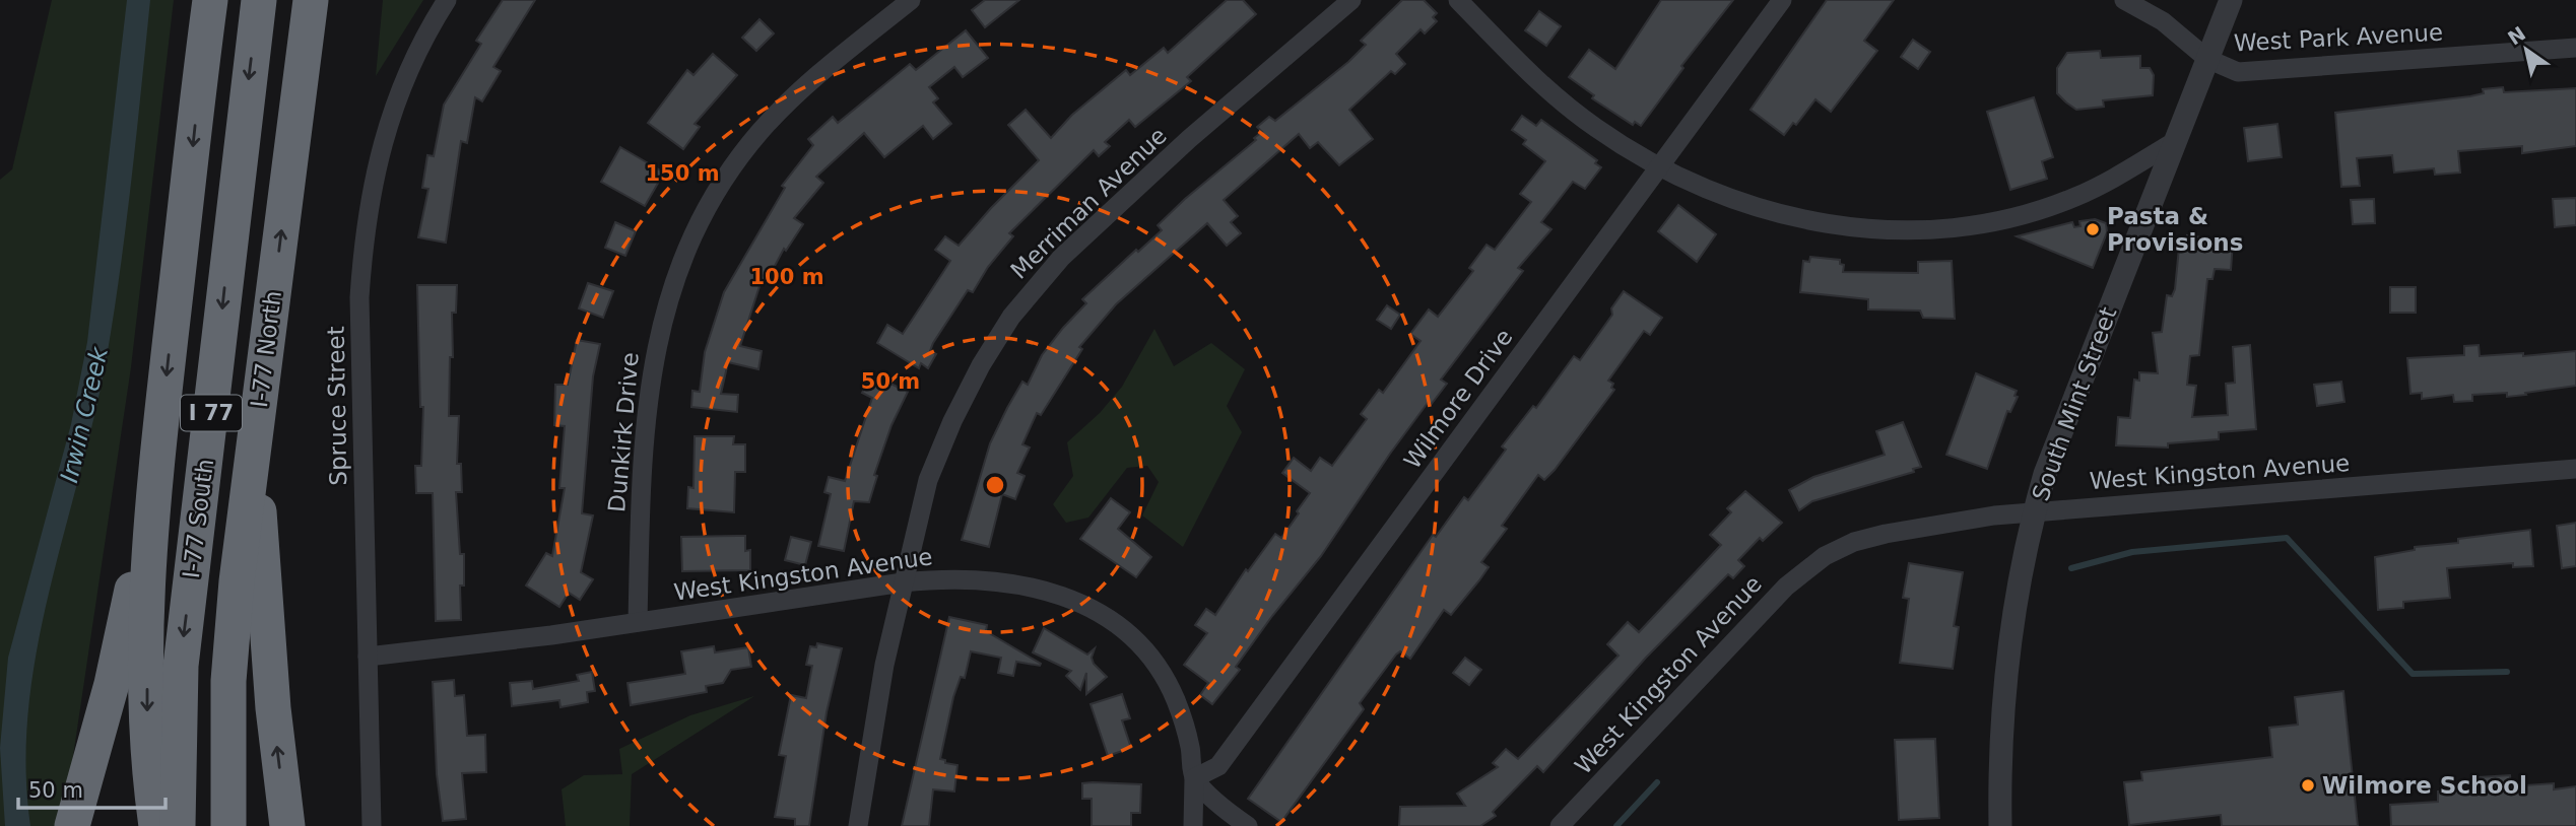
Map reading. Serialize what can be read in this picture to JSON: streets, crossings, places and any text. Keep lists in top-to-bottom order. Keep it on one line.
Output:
{"streets":{"highway":["I-77 North","I 77","I-77 South"],"street":["West Park Avenue","Merriman Avenue","Wilmore Drive","South Mint Street","Spruce Street","Dunkirk Drive","West Kingston Avenue"]},"crossings":[["West Park Avenue","South Mint Street"],["Merriman Avenue","West Kingston Avenue"],["Wilmore Drive","West Kingston Avenue"],["South Mint Street","West Kingston Avenue"],["Spruce Street","West Kingston Avenue"],["Dunkirk Drive","West Kingston Avenue"]],"water":["Irwin Creek"],"places":["Pasta & Provisions","Wilmore School"],"scale_bar":"50 m","north":"top left","rings":["150 m","100 m","50 m"]}
